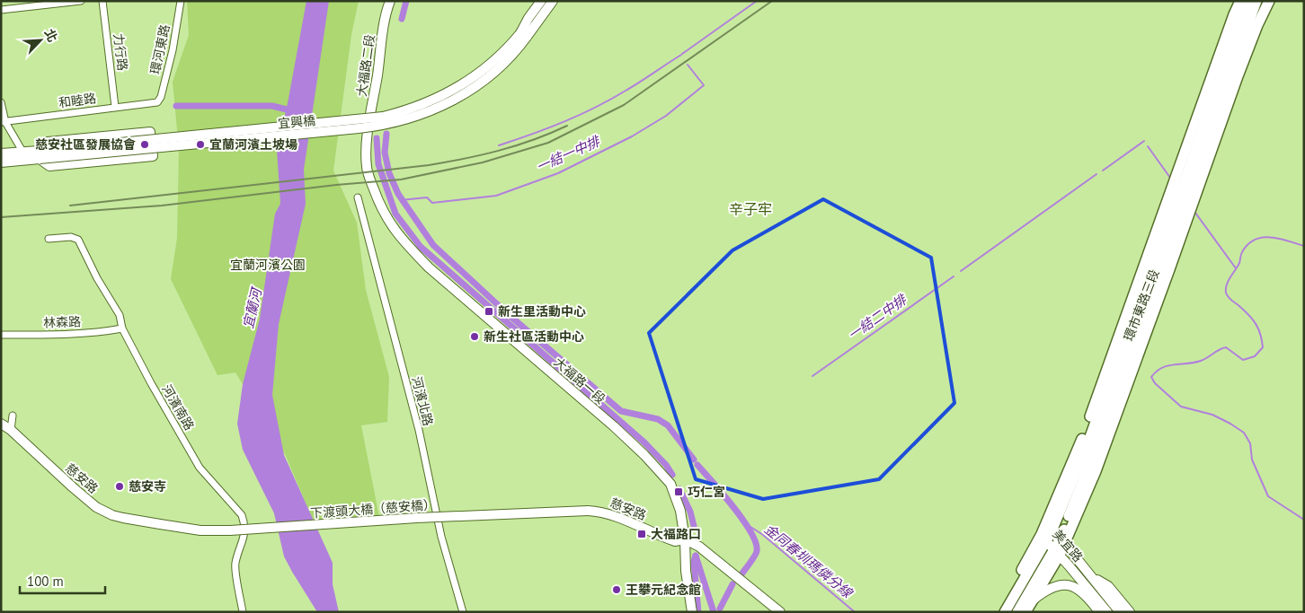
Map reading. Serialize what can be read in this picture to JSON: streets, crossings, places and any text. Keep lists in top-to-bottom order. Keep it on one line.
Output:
{"streets":{"main road":["環市東路三段"],"street":["環河東路","力行路","大福路二段","和睦路","宜興橋","林森路","大福路一段","河濱北路","河濱南路","慈安路","下渡頭大橋（慈安橋）","美宜路"]},"crossings":[["環河東路","和睦路"],["力行路","和睦路"],["大福路二段","大福路一段"],["環市東路三段","美宜路"],["林森路","河濱南路"],["大福路一段","慈安路"],["慈安路","下渡頭大橋（慈安橋）"]],"districts":["辛子牢"],"water":["一結一中排","宜蘭河","一結二中排","金同春圳瑪僯分線"],"parks":["宜蘭河濱公園"],"places":{"other":["慈安社區發展協會","宜蘭河濱土坡場","新生社區活動中心","慈安寺","王攀元紀念館"],"transit":["新生里活動中心","巧仁宮","大福路口"]},"scale_bar":"100 m","north":"top right"}
